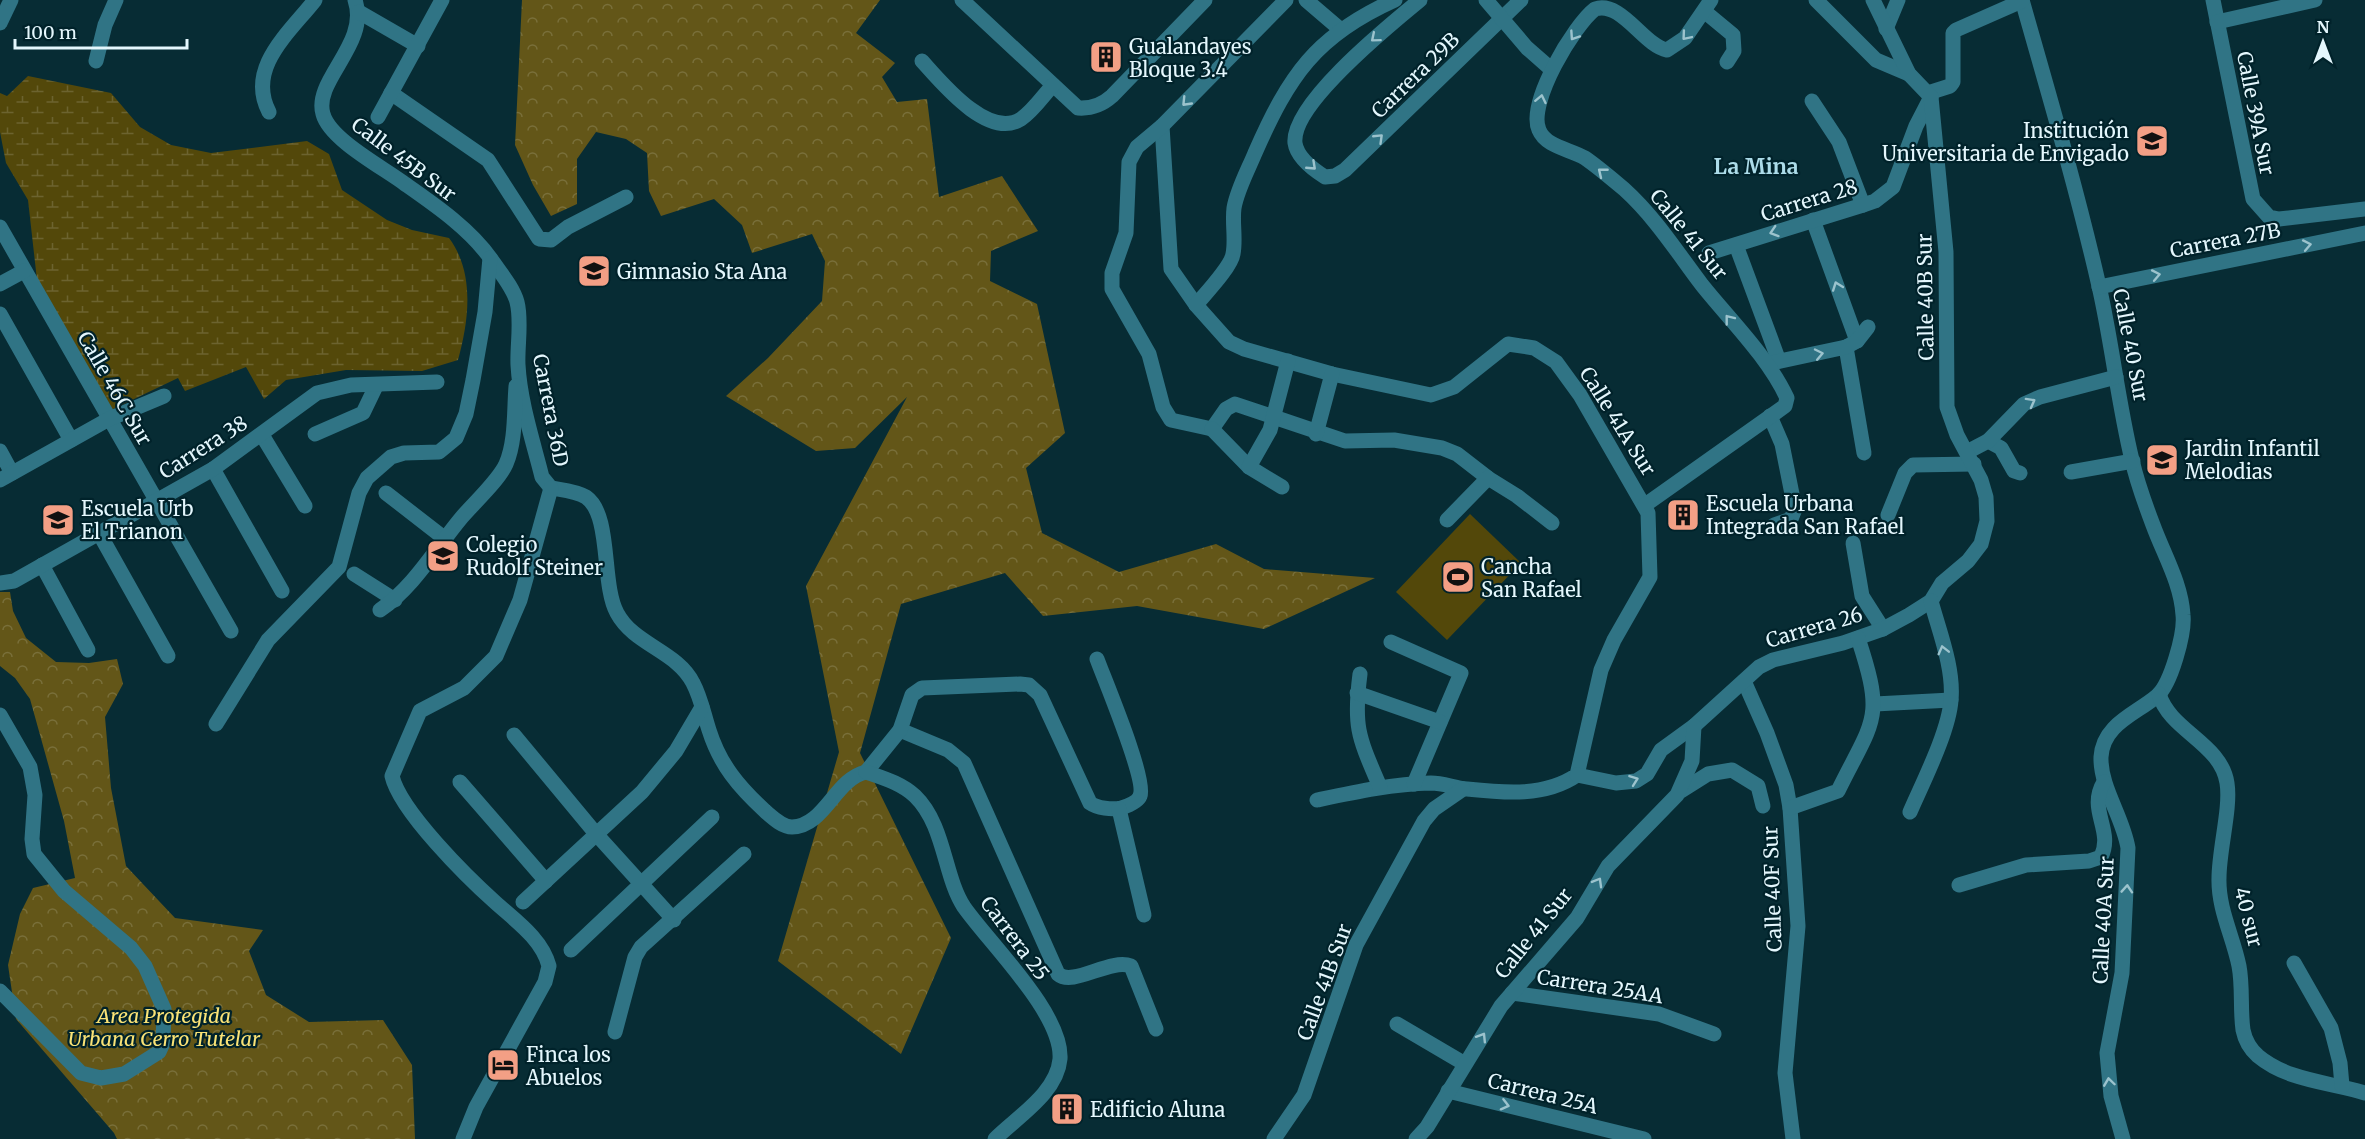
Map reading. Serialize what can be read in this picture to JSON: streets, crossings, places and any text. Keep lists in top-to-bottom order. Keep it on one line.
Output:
{"streets":{"street":["Carrera 29B","Calle 39A Sur","Calle 45B Sur","Carrera 28","Calle 41 Sur","Carrera 27B","Calle 40B Sur","Calle 40 Sur","Calle 46C Sur","Carrera 36D","Calle 41A Sur","Carrera 38","Carrera 26","Calle 40F Sur","40 sur","Calle 40A Sur","Carrera 25","Calle 41B Sur","Carrera 25AA","Carrera 25A"]},"crossings":[["Calle 39A Sur","Carrera 27B"],["Calle 45B Sur","Carrera 36D"],["Carrera 28","Calle 40B Sur"],["Calle 41 Sur","Carrera 26"],["Calle 41 Sur","Carrera 25AA"],["Calle 41 Sur","Carrera 25A"],["Carrera 27B","Calle 40 Sur"],["Calle 40B Sur","Carrera 26"],["Calle 40 Sur","40 sur"],["Calle 40 Sur","Calle 40A Sur"],["Calle 46C Sur","Carrera 38"],["Carrera 36D","Carrera 25"],["Calle 41A Sur","Carrera 26"],["Carrera 26","Calle 40F Sur"],["40 sur","Calle 40A Sur"]],"one_way":["Carrera 27B","Calle 40A Sur","Carrera 25A"],"districts":["La Mina"],"parks":["Area Protegida Urbana Cerro Tutelar"],"places":{"building":["Gualandayes Bloque 3.4","Escuela Urbana Integrada San Rafael","Edificio Aluna"],"school or university":["Institución Universitaria de Envigado","Gimnasio Sta Ana","Jardin Infantil Melodias","Escuela Urb El Trianon","Colegio Rudolf Steiner"],"sports":["Cancha San Rafael"],"hotel":["Finca los Abuelos"]},"scale_bar":"100 m","north":"top"}
